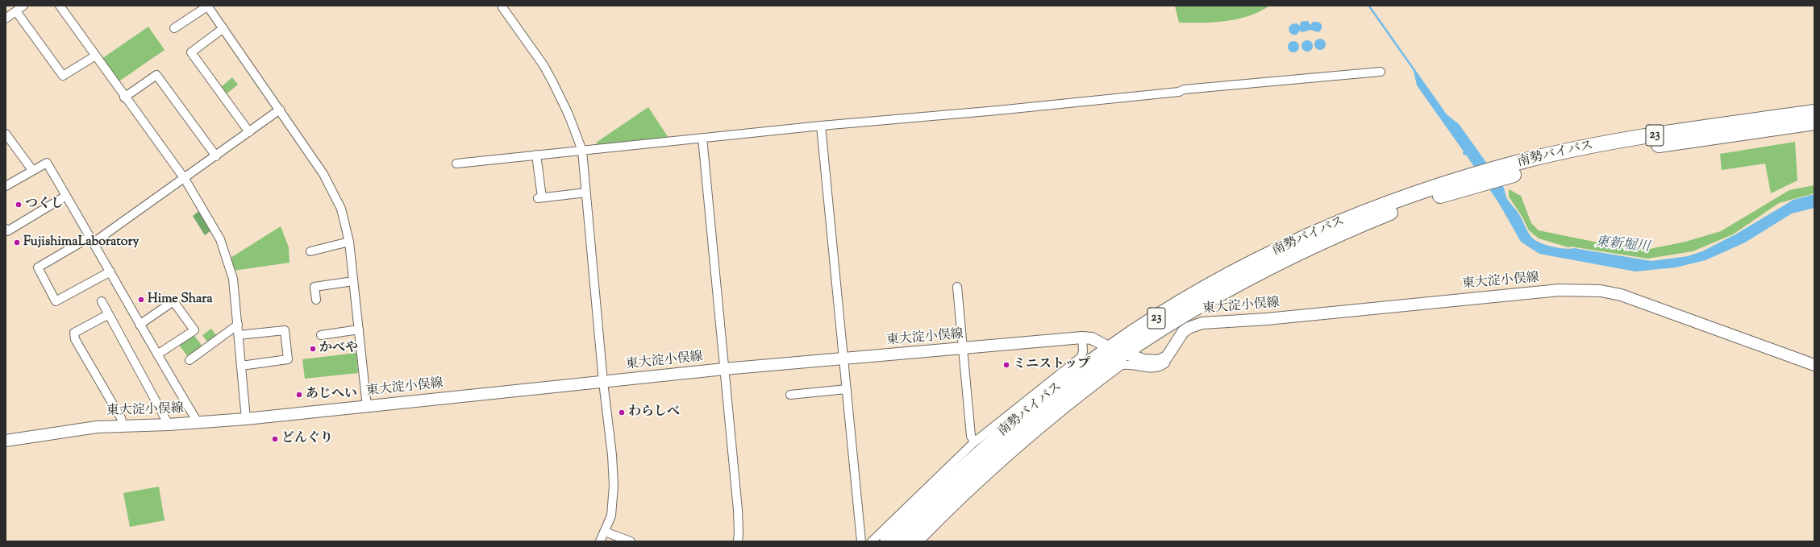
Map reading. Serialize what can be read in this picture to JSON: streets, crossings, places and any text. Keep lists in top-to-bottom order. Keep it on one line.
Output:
{"streets":{"highway":["23","南勢バイパス"],"main road":["東大淀小俣線"]},"crossings":[["南勢バイパス","東大淀小俣線"]],"water":["東新堀川"],"places":["つくし","FujishimaLaboratory","Hime Shara","かべや","ミニストップ","あじへい","わらしべ","どんぐり"]}
